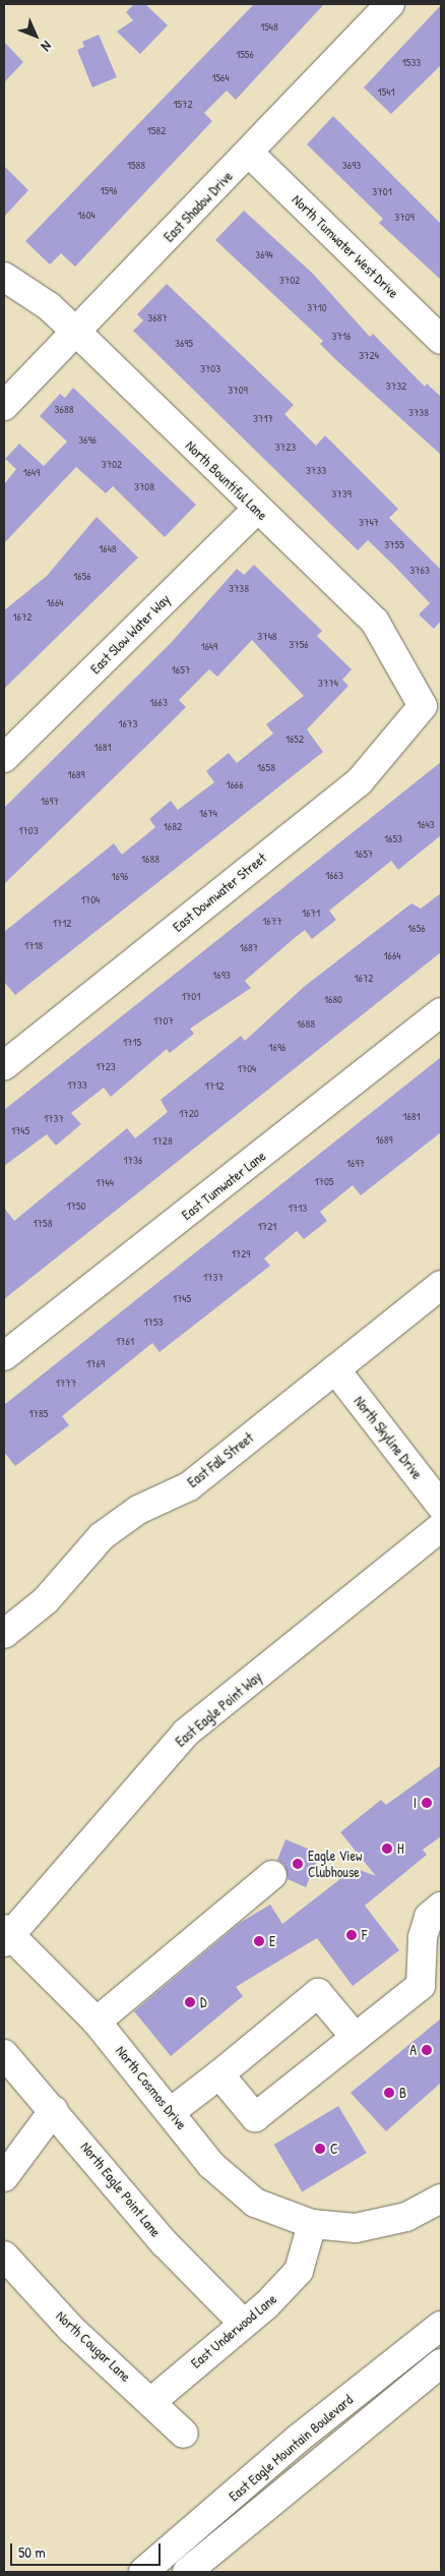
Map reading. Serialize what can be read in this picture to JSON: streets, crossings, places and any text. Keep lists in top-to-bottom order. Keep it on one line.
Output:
{"streets":{"street":["East Shadow Drive","North Tumwater West Drive","North Bountiful Lane","East Slow Water Way","East Downwater Street","East Tumwater Lane","North Skyline Drive","East Fall Street","East Eagle Point Way","North Cosmos Drive","North Eagle Point Lane","East Underwood Lane","North Cougar Lane","East Eagle Mountain Boulevard"]},"crossings":[["East Shadow Drive","North Tumwater West Drive"],["East Shadow Drive","North Bountiful Lane"],["North Bountiful Lane","East Slow Water Way"],["North Bountiful Lane","East Downwater Street"],["North Skyline Drive","East Fall Street"],["East Eagle Point Way","North Cosmos Drive"],["North Cosmos Drive","East Underwood Lane"],["North Eagle Point Lane","East Underwood Lane"],["East Underwood Lane","North Cougar Lane"]],"places":["I","H","Eagle View Clubhouse","F","E","D","A","B","C"],"house_numbers":["1548","1556","1533","1564","1541","1572","1582","1588","3693","1596","3701","1604","3709","3694","3702","3710","3687","3716","3695","3724","3703","3732","3709","3688","3738","3717","3696","3723","3702","3733","1649","3708","3739","3747","3755","1648","3763","1656","3738","1664","1672","3748","3756","1649","1657","3774","1663","1673","1652","1681","1658","1689","1666","1697","1674","1643","1682","1703","1653","1657","1688","1663","1696","1704","1671","1677","1712","1656","1718","1687","1664","1693","1672","1701","1680","1707","1688","1715","1696","1723","1704","1733","1712","1720","1681","1737","1745","1689","1728","1736","1697","1705","1744","1750","1713","1758","1721","1729","1737","1745","1753","1761","1769","1777","1785"],"scale_bar":"50 m","north":"bottom right"}
